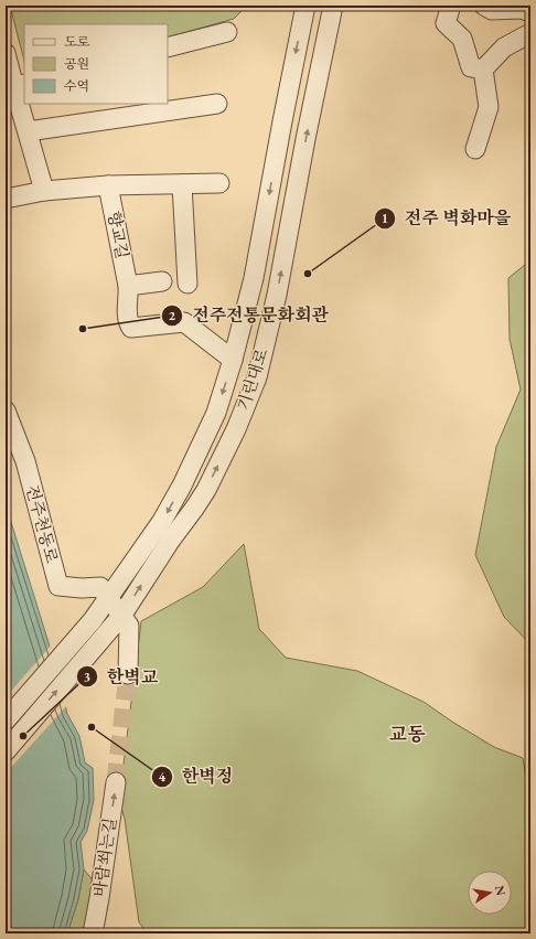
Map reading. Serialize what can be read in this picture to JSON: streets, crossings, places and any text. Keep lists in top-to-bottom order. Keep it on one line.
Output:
{"streets":{"street":["향교길","기린대로","전주천동로","바람쐬는길"]},"crossings":[["향교길","기린대로"],["기린대로","전주천동로"]],"one_way":["바람쐬는길"],"districts":["교동"],"places":["전주 벽화마을","전주전통문화회관","한벽정","한벽교"],"legend":["도로","공원","수역"],"north":"right"}
